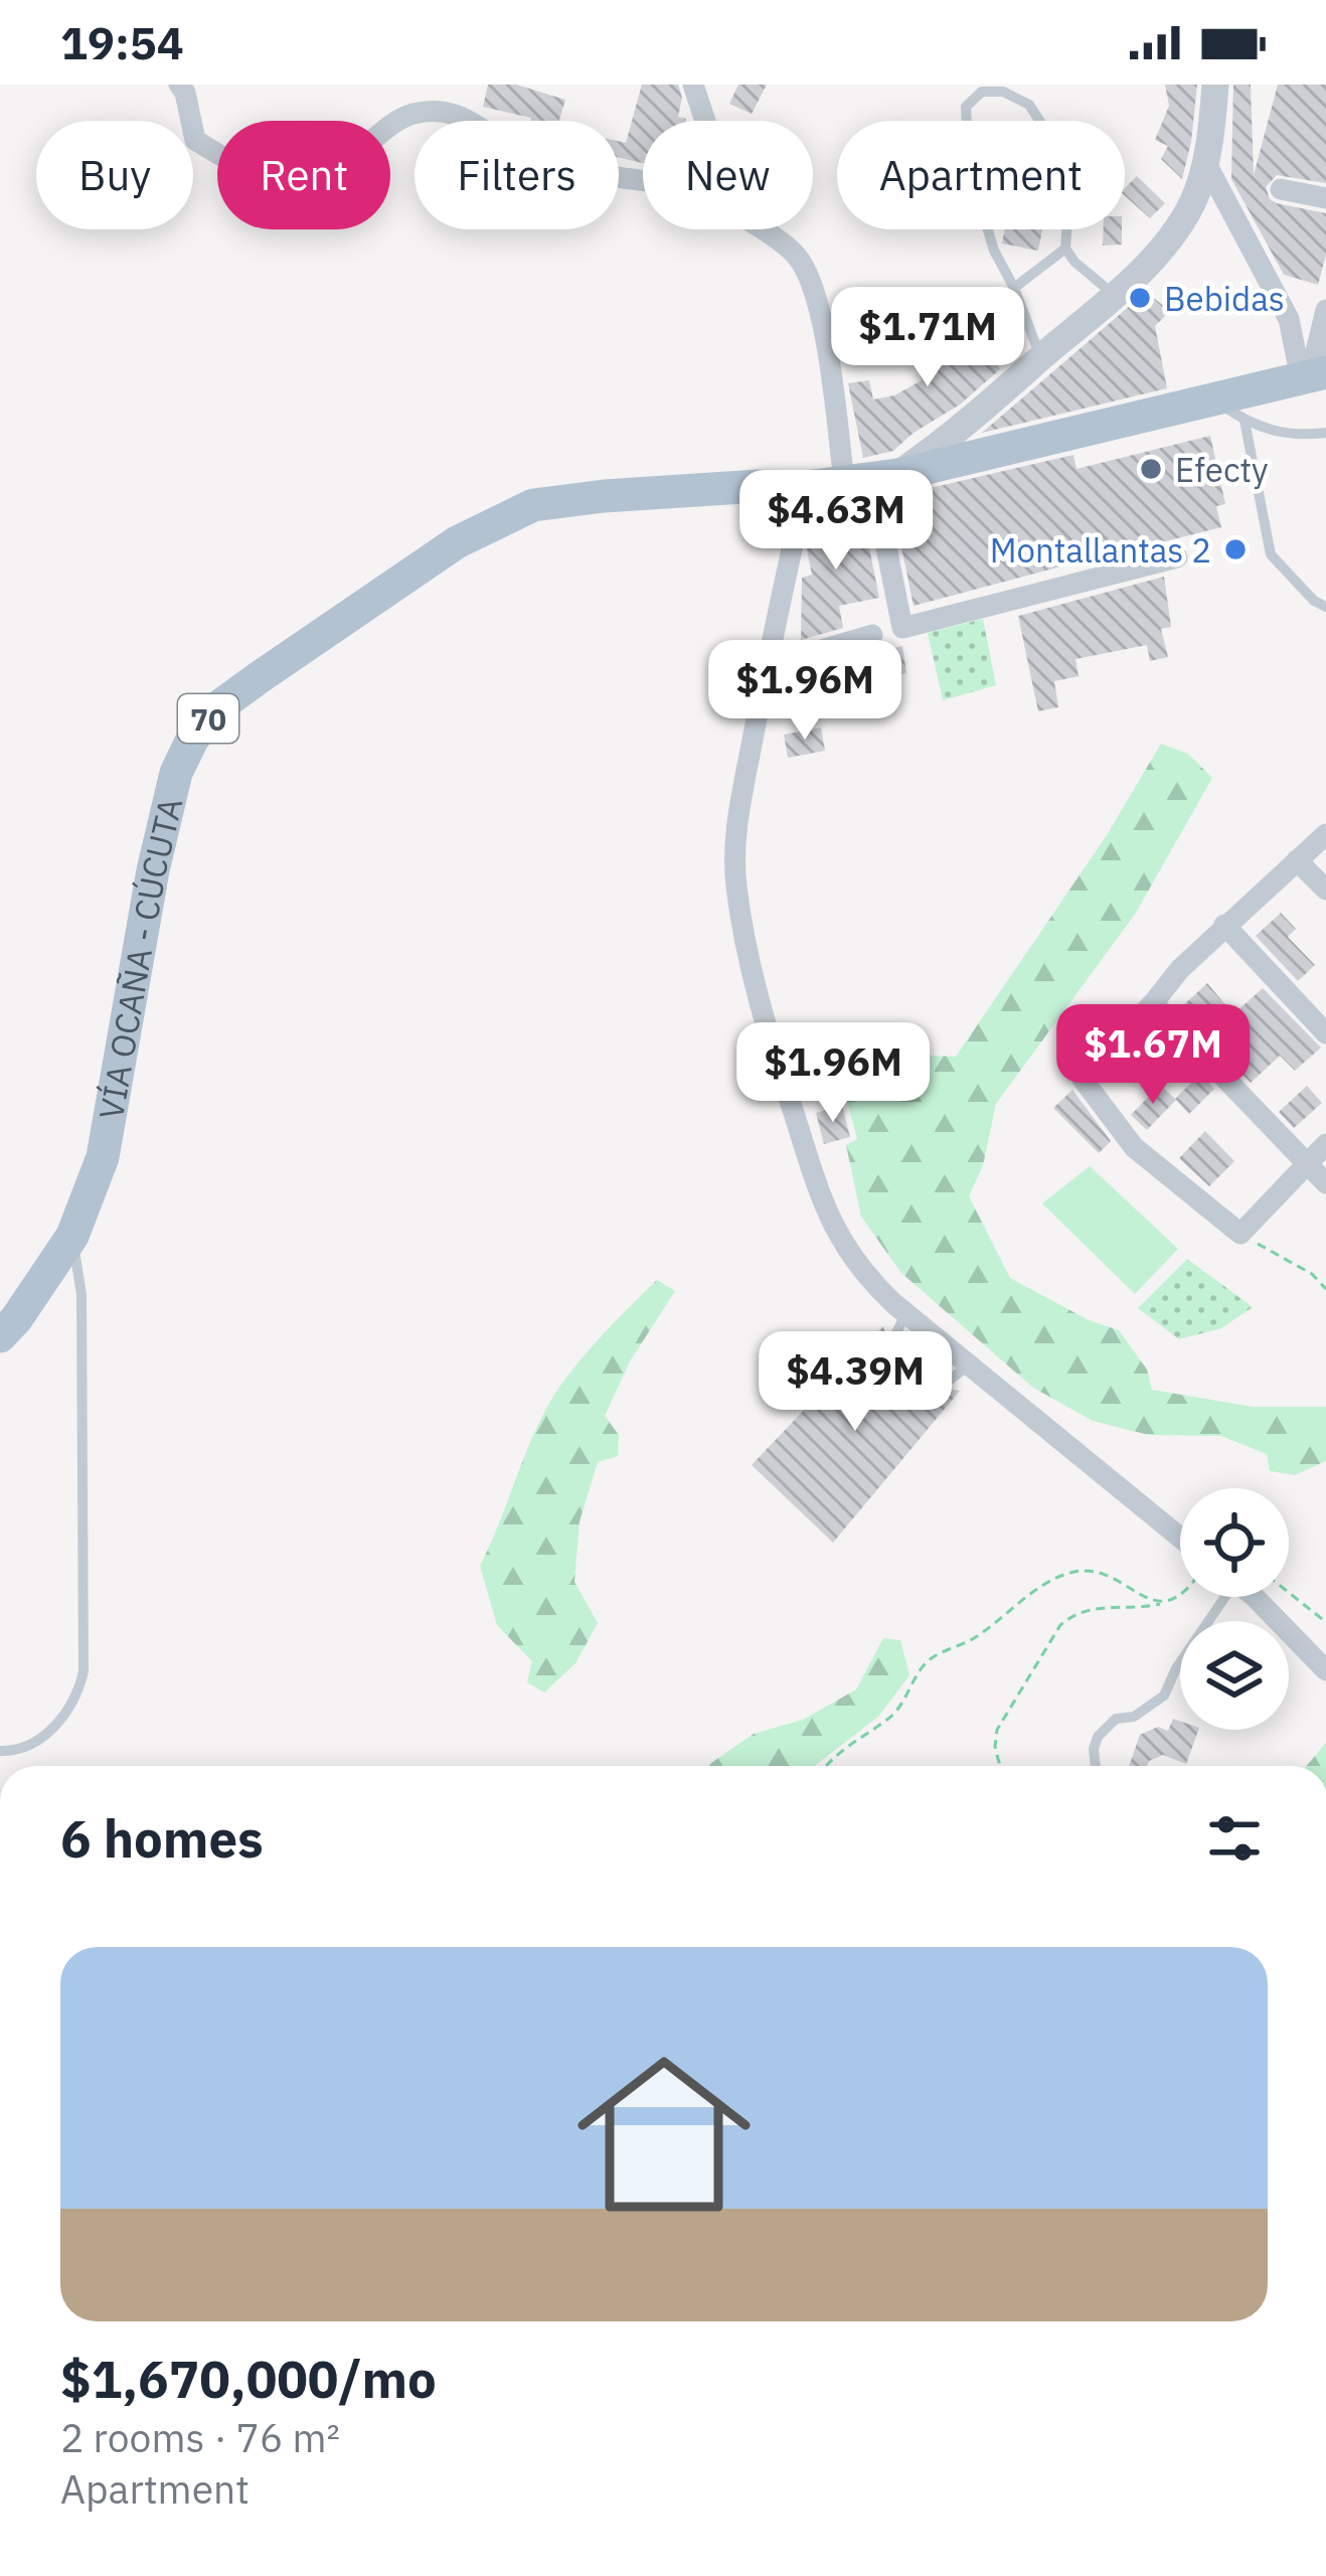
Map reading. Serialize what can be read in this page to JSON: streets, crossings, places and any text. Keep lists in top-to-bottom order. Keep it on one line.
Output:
{"streets":{"main road":["70","VÍA OCAÑA - CÚCUTA"]},"crossings":[["70","VÍA OCAÑA - CÚCUTA"]],"places":["Bebidas","Efecty","Montallantas 2"],"page":{"status":"19:54","chip":["Buy","Rent","Filters","New","Apartment"],"price":["$1.71M","$4.63M","$1.96M","$1.67M","$1.96M","$4.39M"],"heading":"6 homes","list":[{"name":"$1,670,000/mo","note":"2 rooms · 76 m² · Apartment"}]}}
